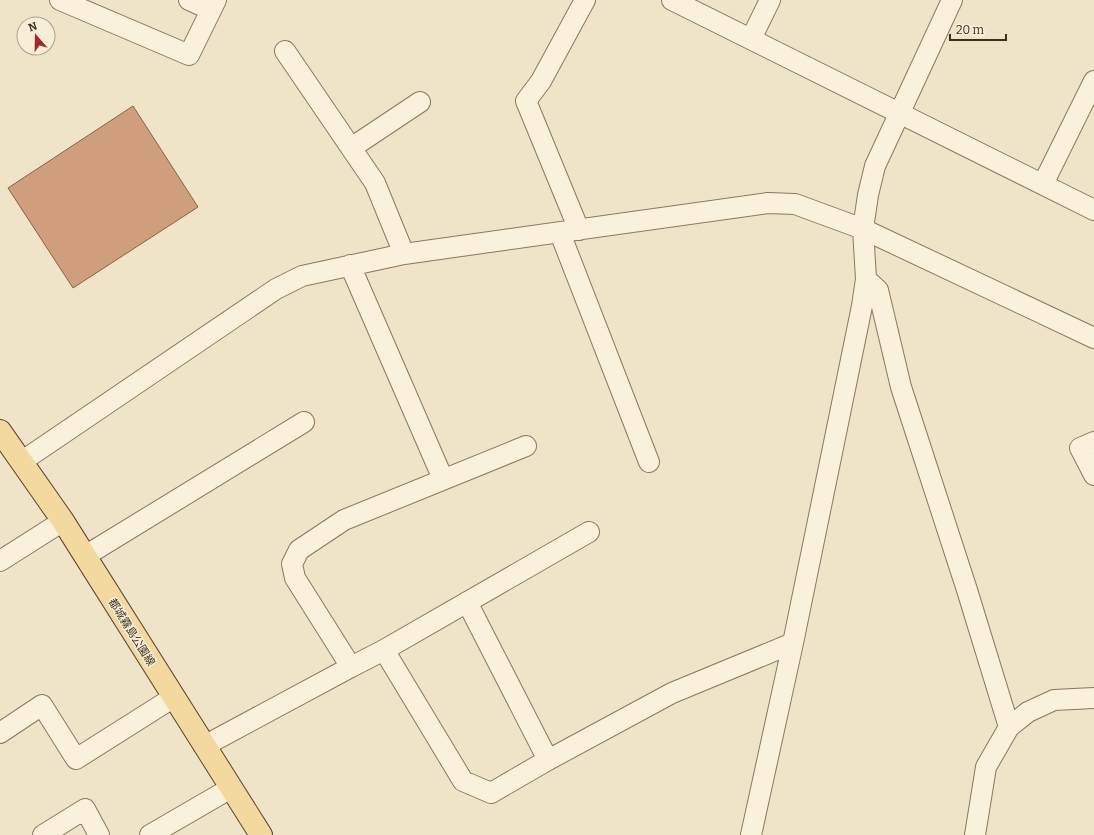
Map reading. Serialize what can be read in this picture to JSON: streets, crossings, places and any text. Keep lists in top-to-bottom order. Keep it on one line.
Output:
{"streets":{"main road":["都城霧島公園線"]},"scale_bar":"20 m","north":"top"}
